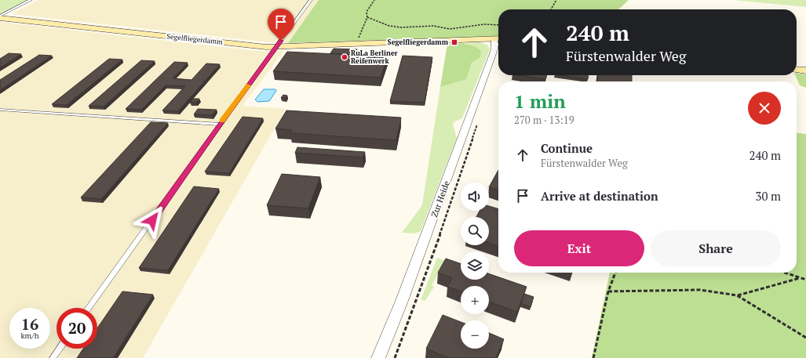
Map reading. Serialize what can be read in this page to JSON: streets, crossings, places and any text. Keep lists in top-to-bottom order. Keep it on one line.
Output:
{"streets":{"street":["Segelfliegerdamm","Zur Heide"]},"crossings":[["Segelfliegerdamm","Zur Heide"]],"places":{"transit":["Segelfliegerdamm"],"other":["RuLa Berliner Reifenwerk"]},"page":{"turn":["240 m","Fürstenwalder Weg"],"heading":["1 min","270 m · 13:19"],"list":[{"name":"Continue","note":"Fürstenwalder Weg","value":"240 m"},{"name":"Arrive at destination","value":"30 m"}],"map_buttons":["+","−"],"buttons":["Exit","Share"],"speed":"16 km/h","limit":"20"}}
